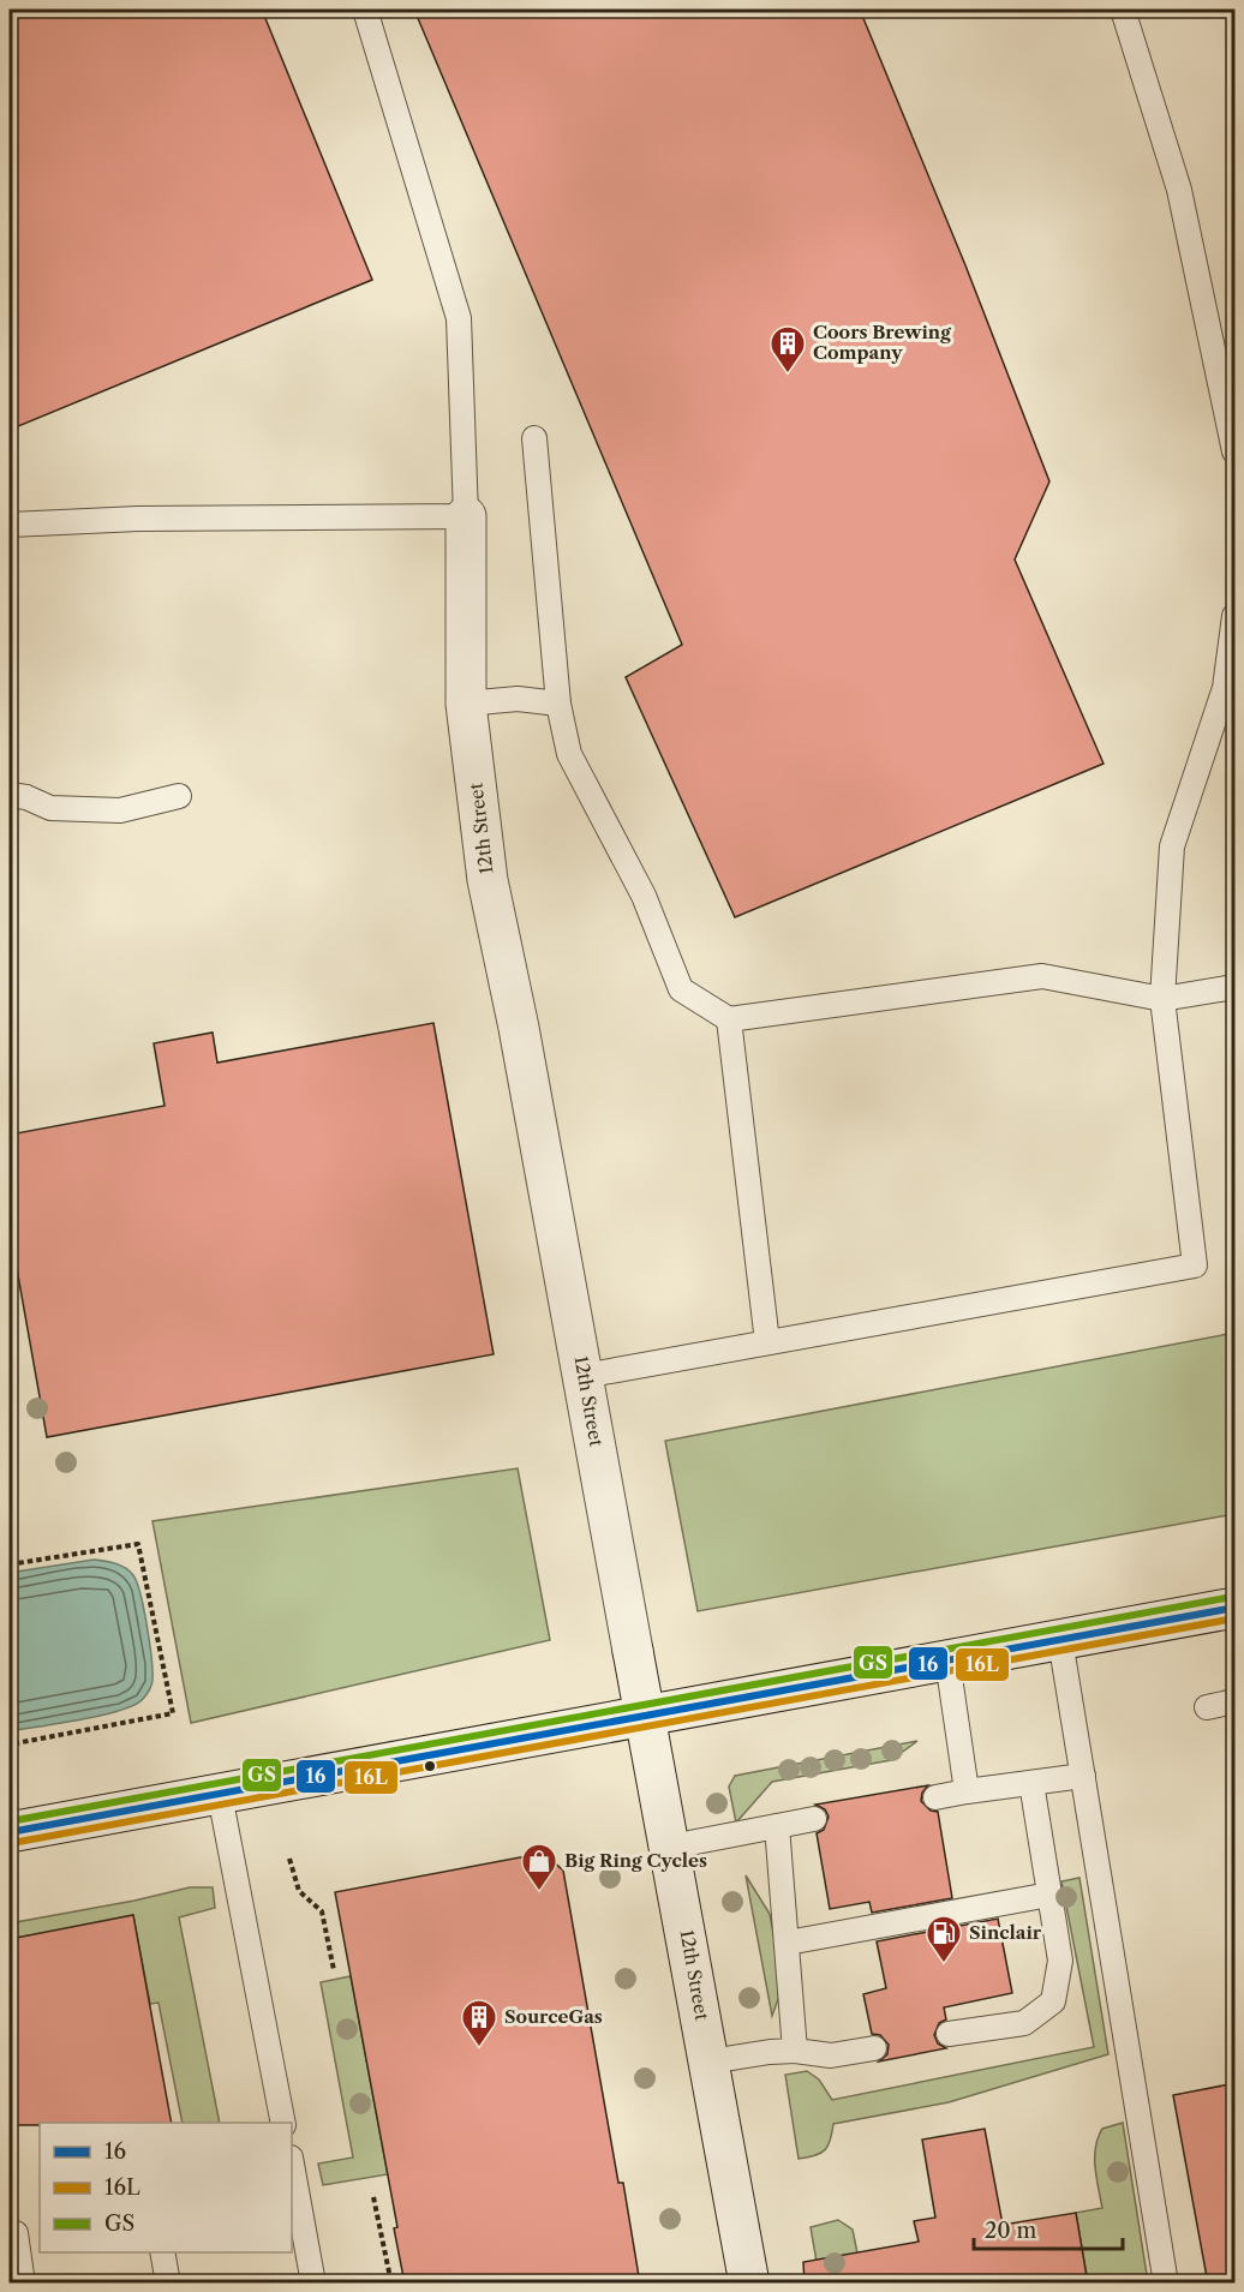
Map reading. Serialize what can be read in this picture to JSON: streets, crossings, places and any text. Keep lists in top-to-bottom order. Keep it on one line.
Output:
{"streets":{"street":["12th Street"]},"places":{"building":["Coors Brewing Company","SourceGas"],"shop":["Big Ring Cycles"],"fuel station":["Sinclair"]},"lines":["transit line GS","transit line 16","transit line 16L"],"legend":["16","16L","GS"],"scale_bar":"20 m"}
